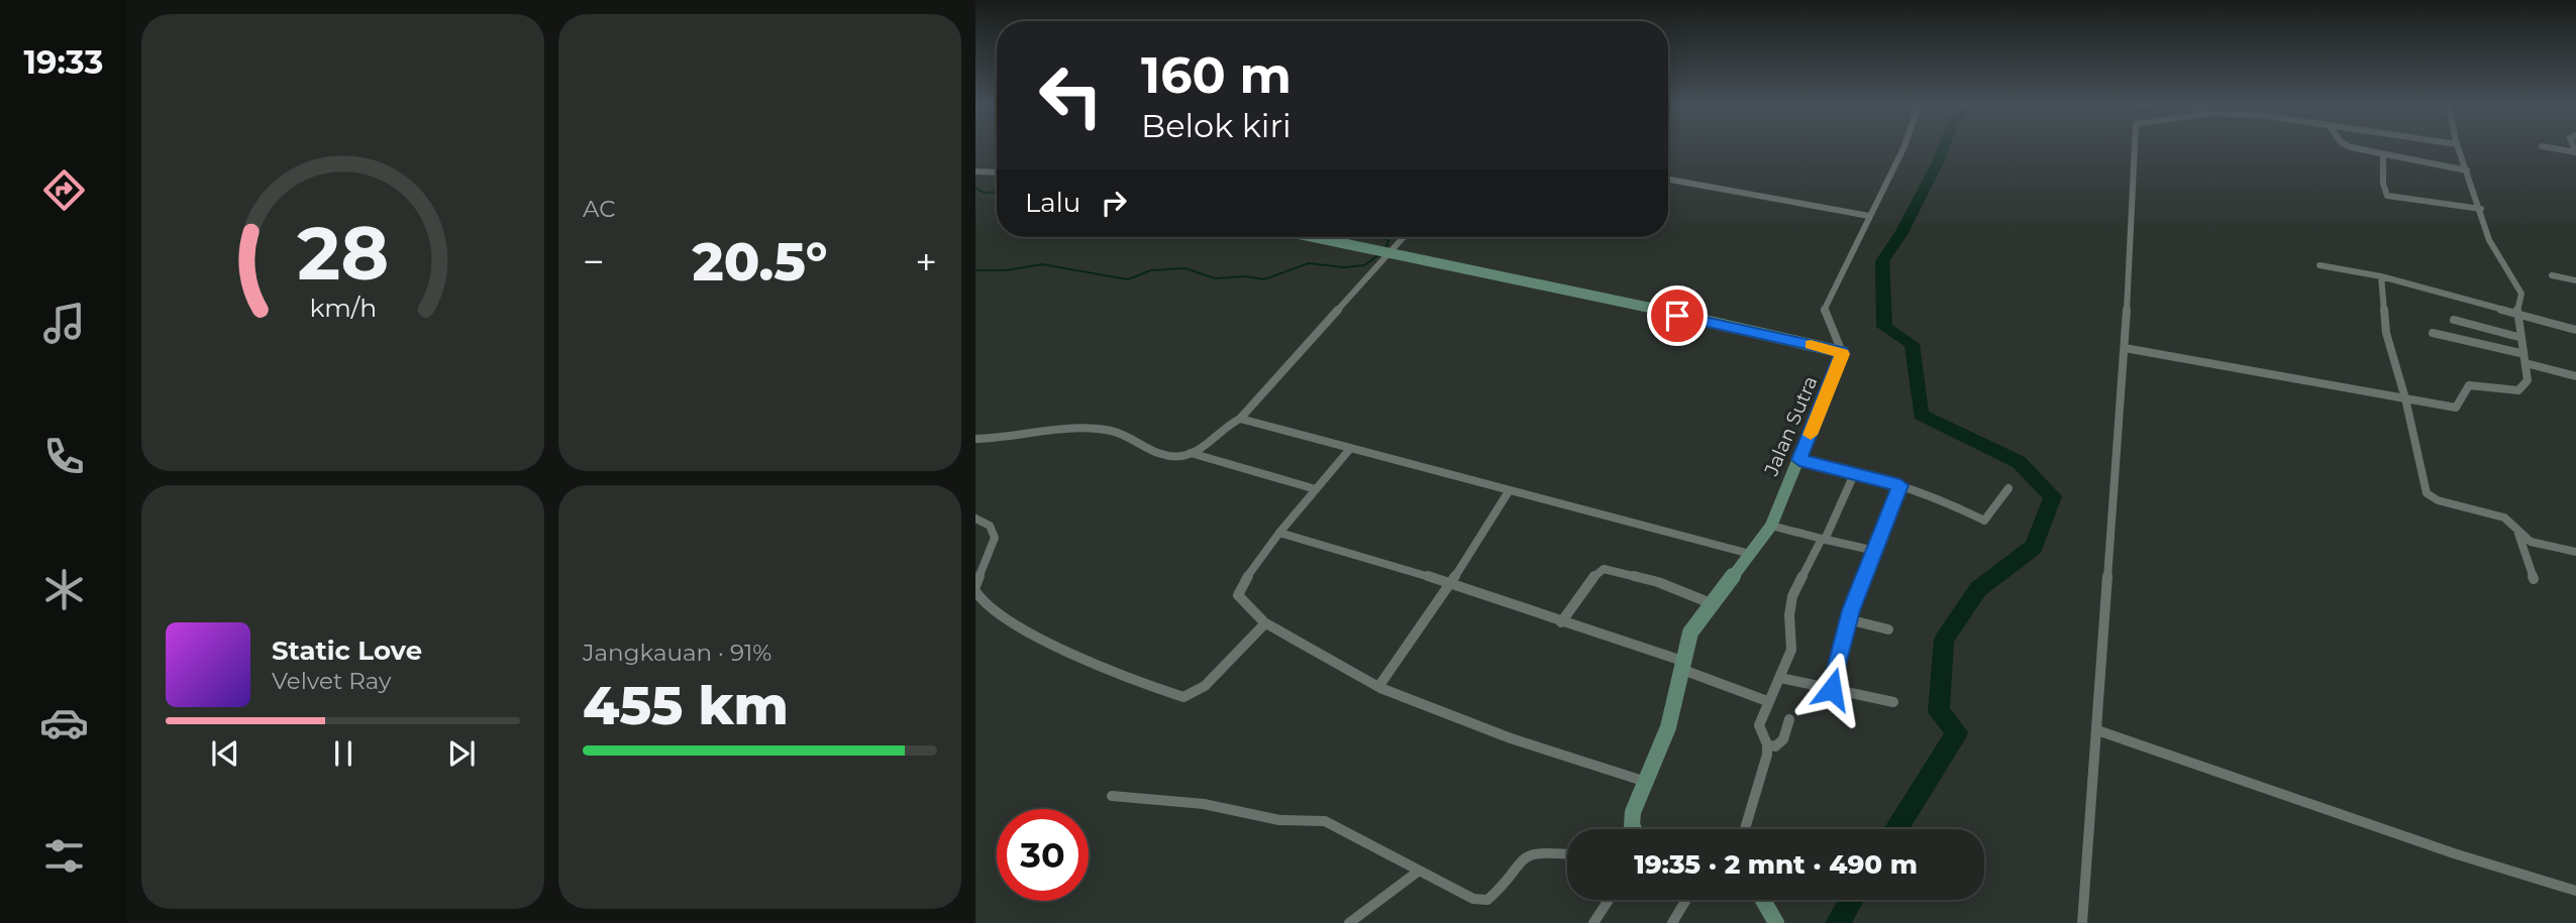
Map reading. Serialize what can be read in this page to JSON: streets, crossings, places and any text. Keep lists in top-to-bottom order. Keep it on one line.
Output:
{"streets":{"street":["Jalan Sutra"]},"page":{"tabs":"19:33","tile":["AC",["Jangkauan · 91%","455 km"]],"turn":["160 m","Belok kiri"],"then":"Lalu","heat":["−","20.5°","+"],"song":["Static Love","Velvet Ray"],"limit":"30","trip":"19:35 · 2 mnt · 490 m","gauge":["28","km/h"]}}
